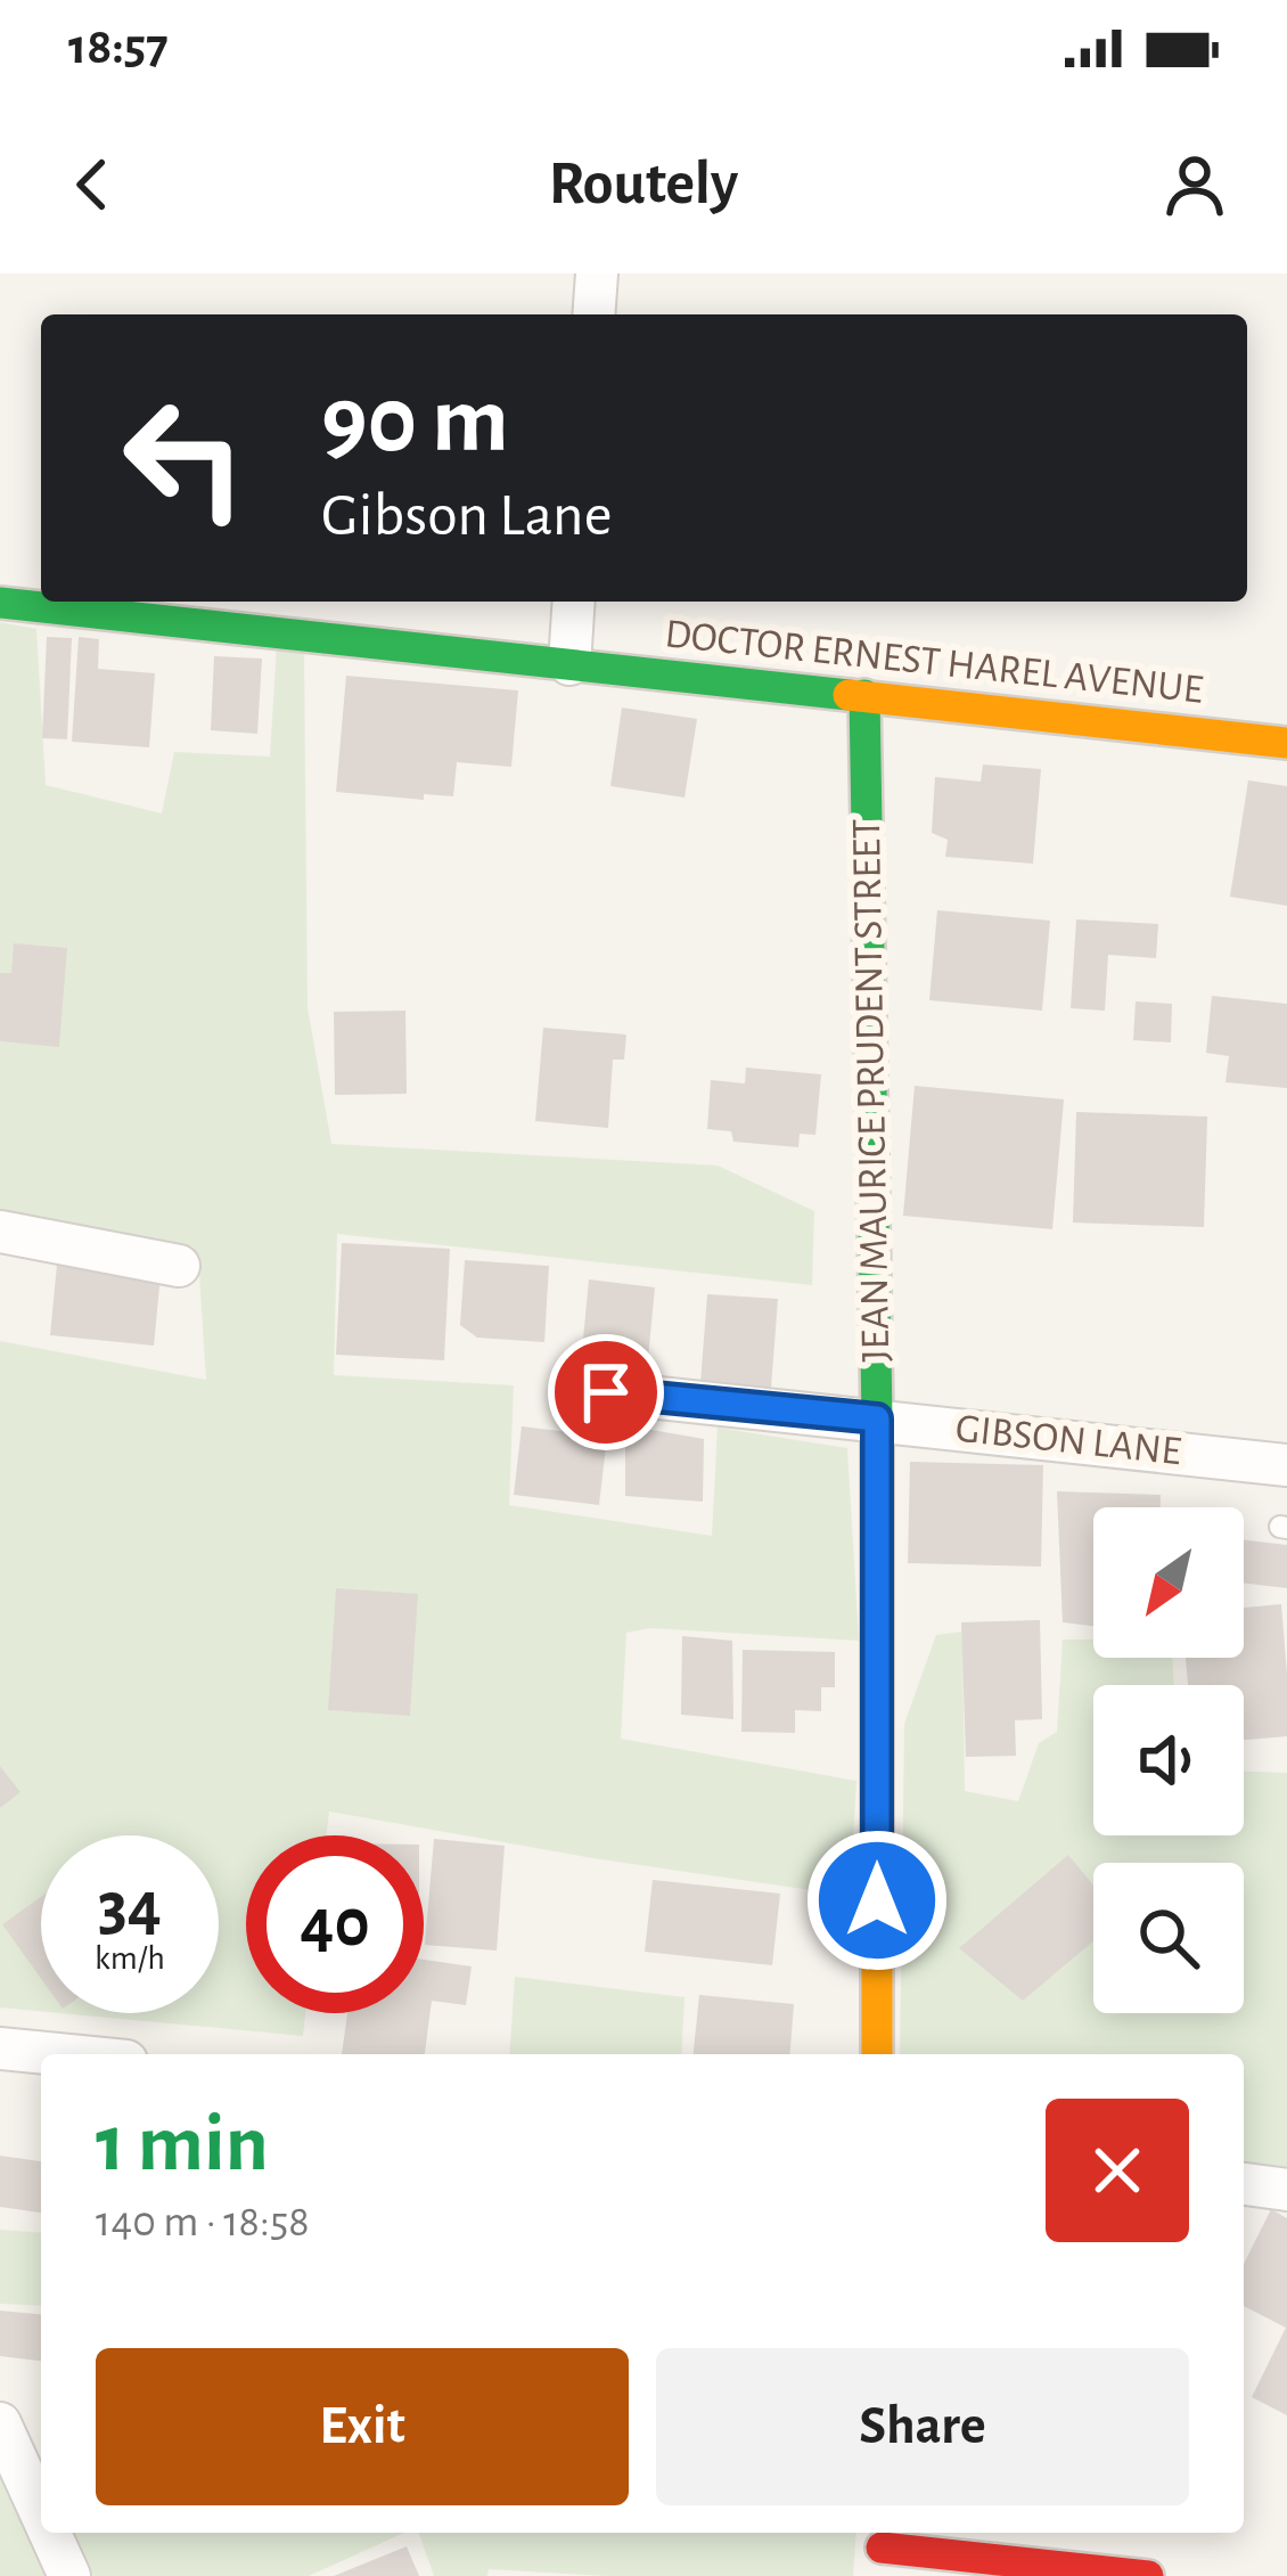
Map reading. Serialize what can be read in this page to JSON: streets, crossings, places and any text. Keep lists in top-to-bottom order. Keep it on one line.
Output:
{"streets":{"street":["DOCTOR ERNEST HAREL AVENUE","JEAN MAURICE PRUDENT STREET","GIBSON LANE"]},"crossings":[["DOCTOR ERNEST HAREL AVENUE","JEAN MAURICE PRUDENT STREET"],["JEAN MAURICE PRUDENT STREET","GIBSON LANE"]],"north":"bottom left","page":{"status":"18:57","header":"Routely","turn":["90 m","Gibson Lane"],"speed":"34 km/h","limit":"40","heading":["1 min","140 m · 18:58"],"buttons":["Exit","Share"]}}
